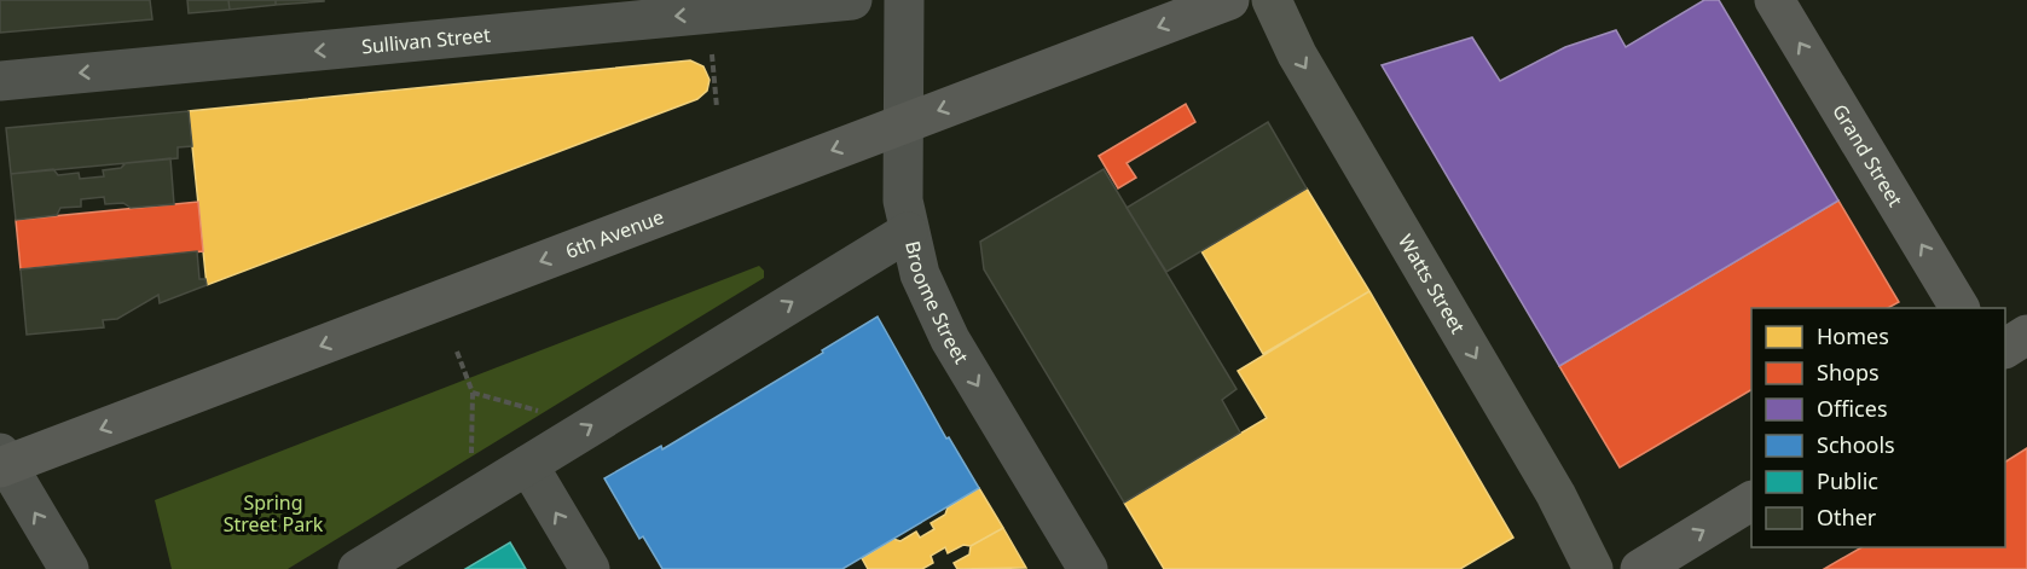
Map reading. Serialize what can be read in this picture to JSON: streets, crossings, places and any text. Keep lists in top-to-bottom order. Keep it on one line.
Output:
{"streets":{"highway":["Watts Street"],"main road":["Grand Street","6th Avenue"],"street":["Sullivan Street","Broome Street"]},"crossings":[["6th Avenue","Broome Street"]],"one_way":["Sullivan Street","Grand Street","6th Avenue","Watts Street","Broome Street"],"parks":["Spring Street Park"],"legend":["Homes","Shops","Offices","Schools","Public","Other"]}
